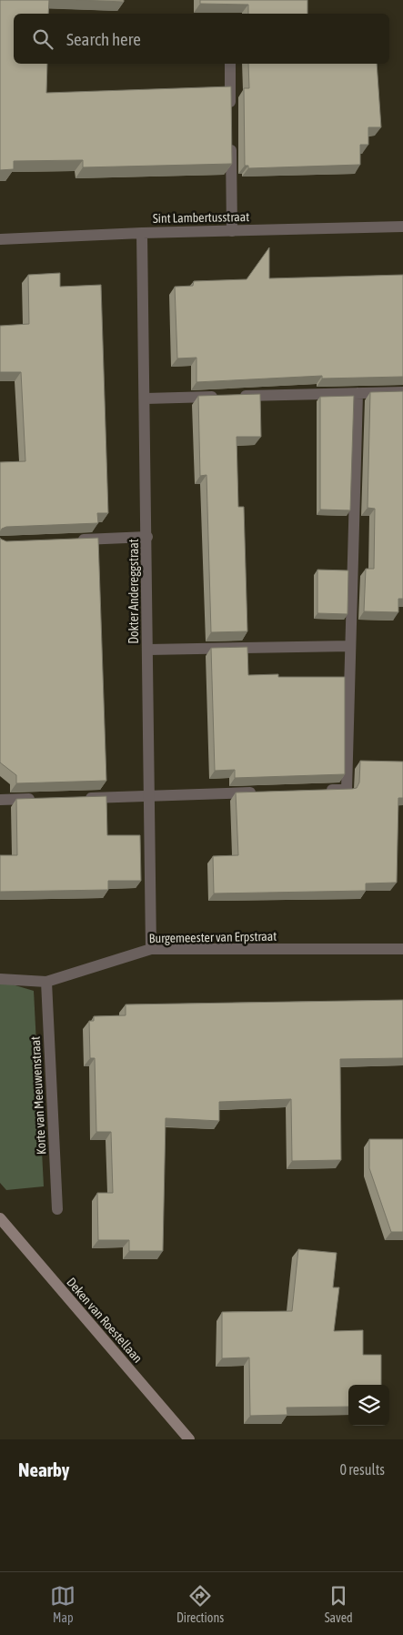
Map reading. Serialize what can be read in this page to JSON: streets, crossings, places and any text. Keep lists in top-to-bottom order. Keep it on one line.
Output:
{"streets":{"main road":["Deken van Roestellaan"],"street":["Sint Lambertusstraat","Dokter Andereggstraat","Burgemeester van Erpstraat","Korte van Meeuwenstraat"]},"crossings":[["Sint Lambertusstraat","Dokter Andereggstraat"],["Dokter Andereggstraat","Burgemeester van Erpstraat"],["Burgemeester van Erpstraat","Korte van Meeuwenstraat"]],"page":{"search":"Search here","heading":["Nearby","0 results"],"nav":["Map","Directions","Saved"]}}
